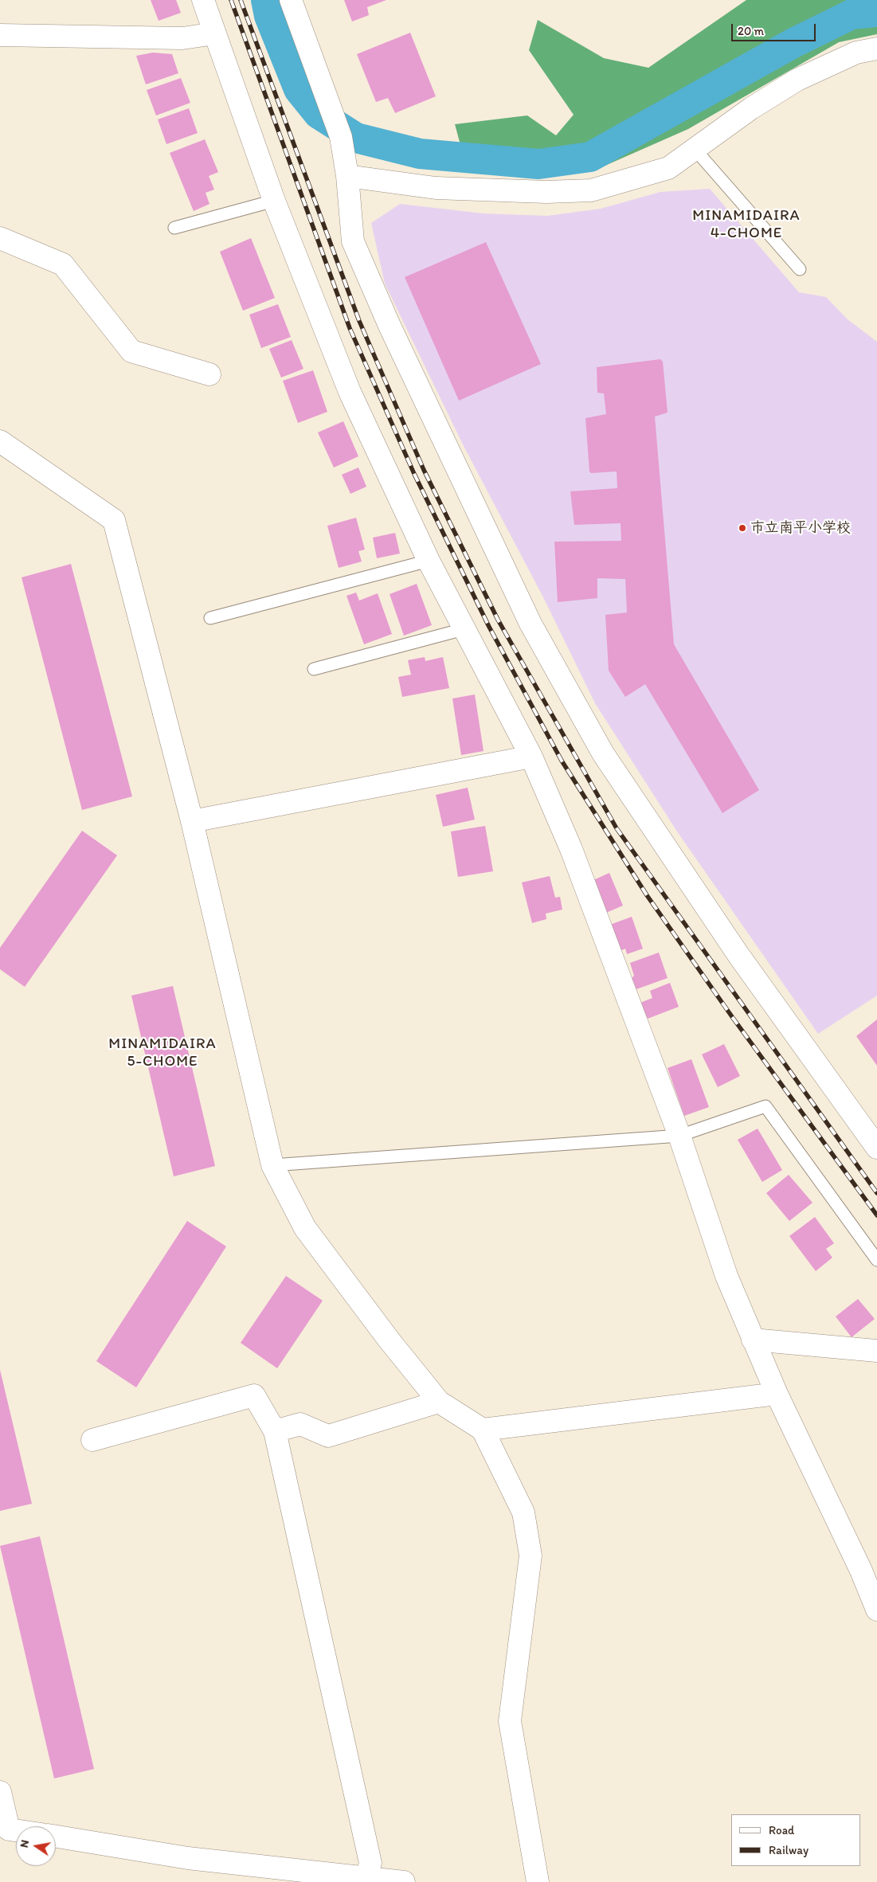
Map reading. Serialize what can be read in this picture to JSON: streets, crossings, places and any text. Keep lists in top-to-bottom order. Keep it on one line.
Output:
{"districts":["MINAMIDAIRA 4-CHOME","MINAMIDAIRA 5-CHOME"],"places":["市立南平小学校"],"legend":["Road","Railway"],"scale_bar":"20 m","north":"left"}
